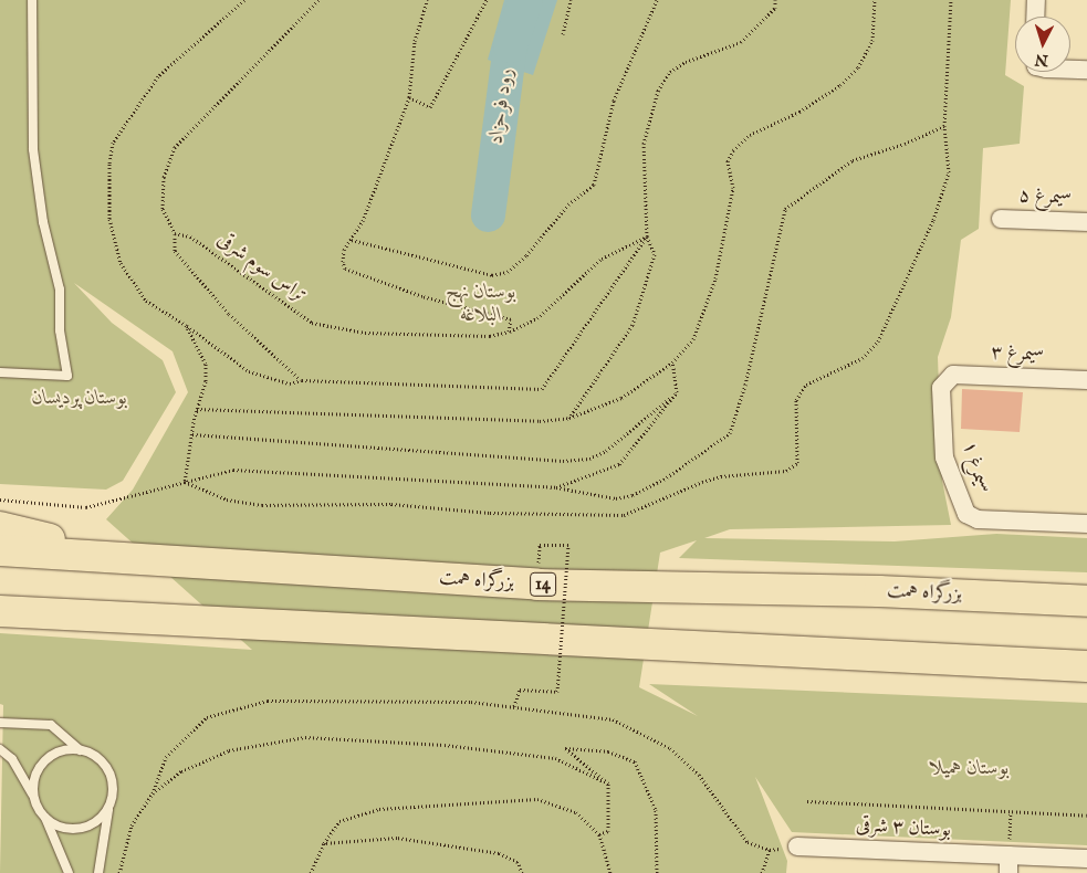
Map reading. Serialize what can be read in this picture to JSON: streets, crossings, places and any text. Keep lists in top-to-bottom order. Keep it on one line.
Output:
{"streets":{"highway":["بزرگراه همت","14"],"street":["سیمرغ ۵","سیمرغ ۳","سیمرغ ۱","بوستان ۳ شرقی"],"path":["تراس سوم شرقی"]},"crossings":[["سیمرغ ۳","سیمرغ ۱"]],"water":["رود فرحزاد"],"parks":["بوستان نهج البلاغه","بوستان پردیسان","بوستان همیلا"],"north":"bottom"}
